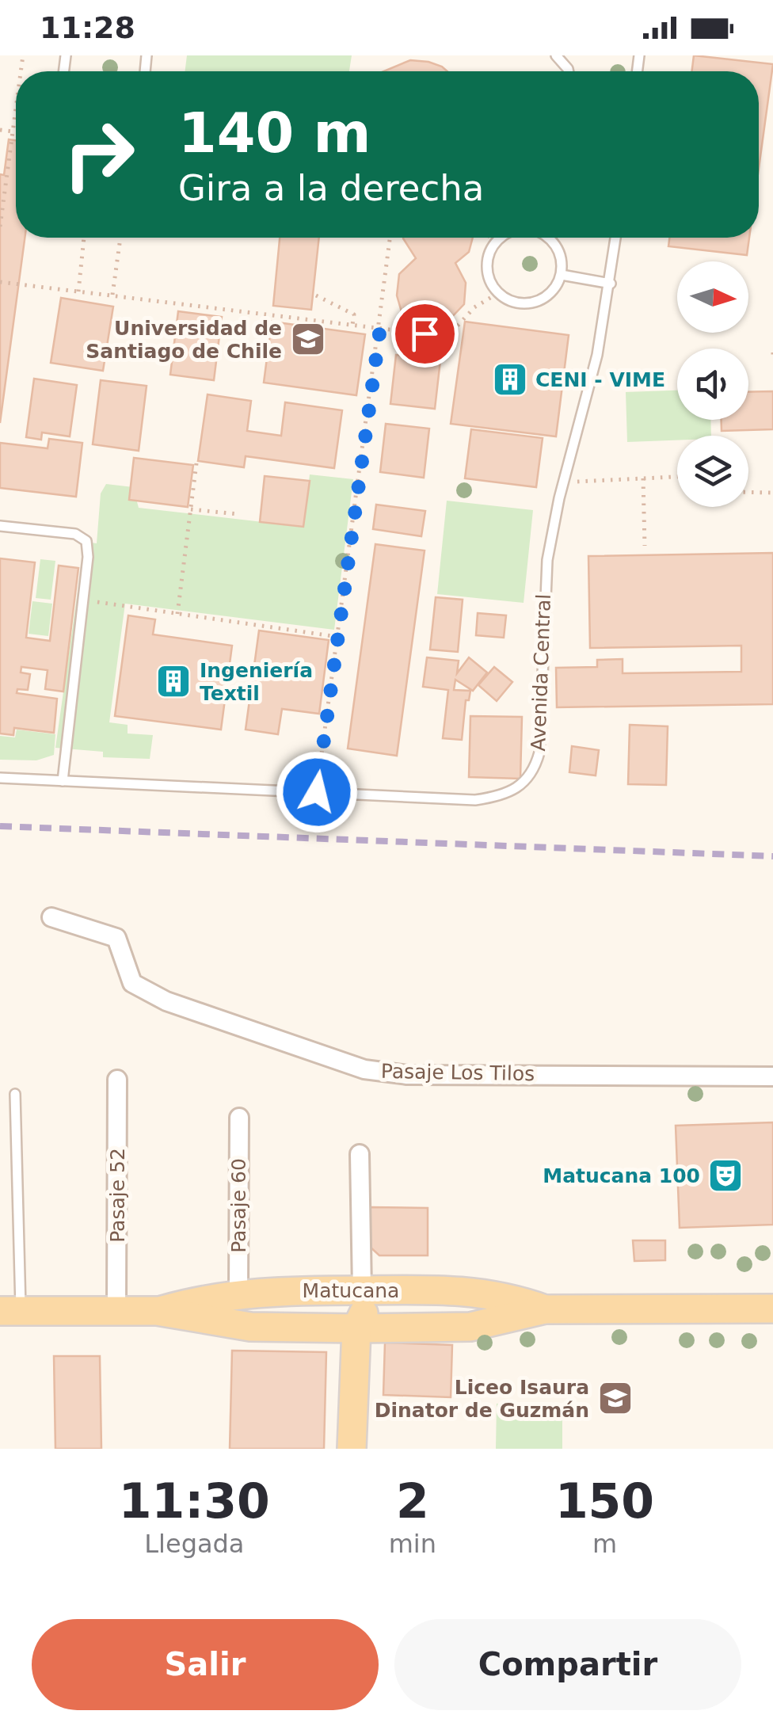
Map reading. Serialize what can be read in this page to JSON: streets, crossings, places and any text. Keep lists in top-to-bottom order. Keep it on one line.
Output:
{"streets":{"main road":["Matucana"],"street":["Pasaje Los Tilos","Pasaje 52","Pasaje 60"],"lane":["Avenida Central"]},"crossings":[["Pasaje 52","Matucana"],["Pasaje 60","Matucana"]],"places":{"school or university":["Universidad de Santiago de Chile","Liceo Isaura Dinator de Guzmán"],"building":["CENI - VIME","Ingeniería Textil"],"theatre":["Matucana 100"]},"north":"right","page":{"status":"11:28","turn":["140 m","Gira a la derecha"],"eta":["11:30","Llegada","2","min","150","m"],"buttons":["Salir","Compartir"]}}
